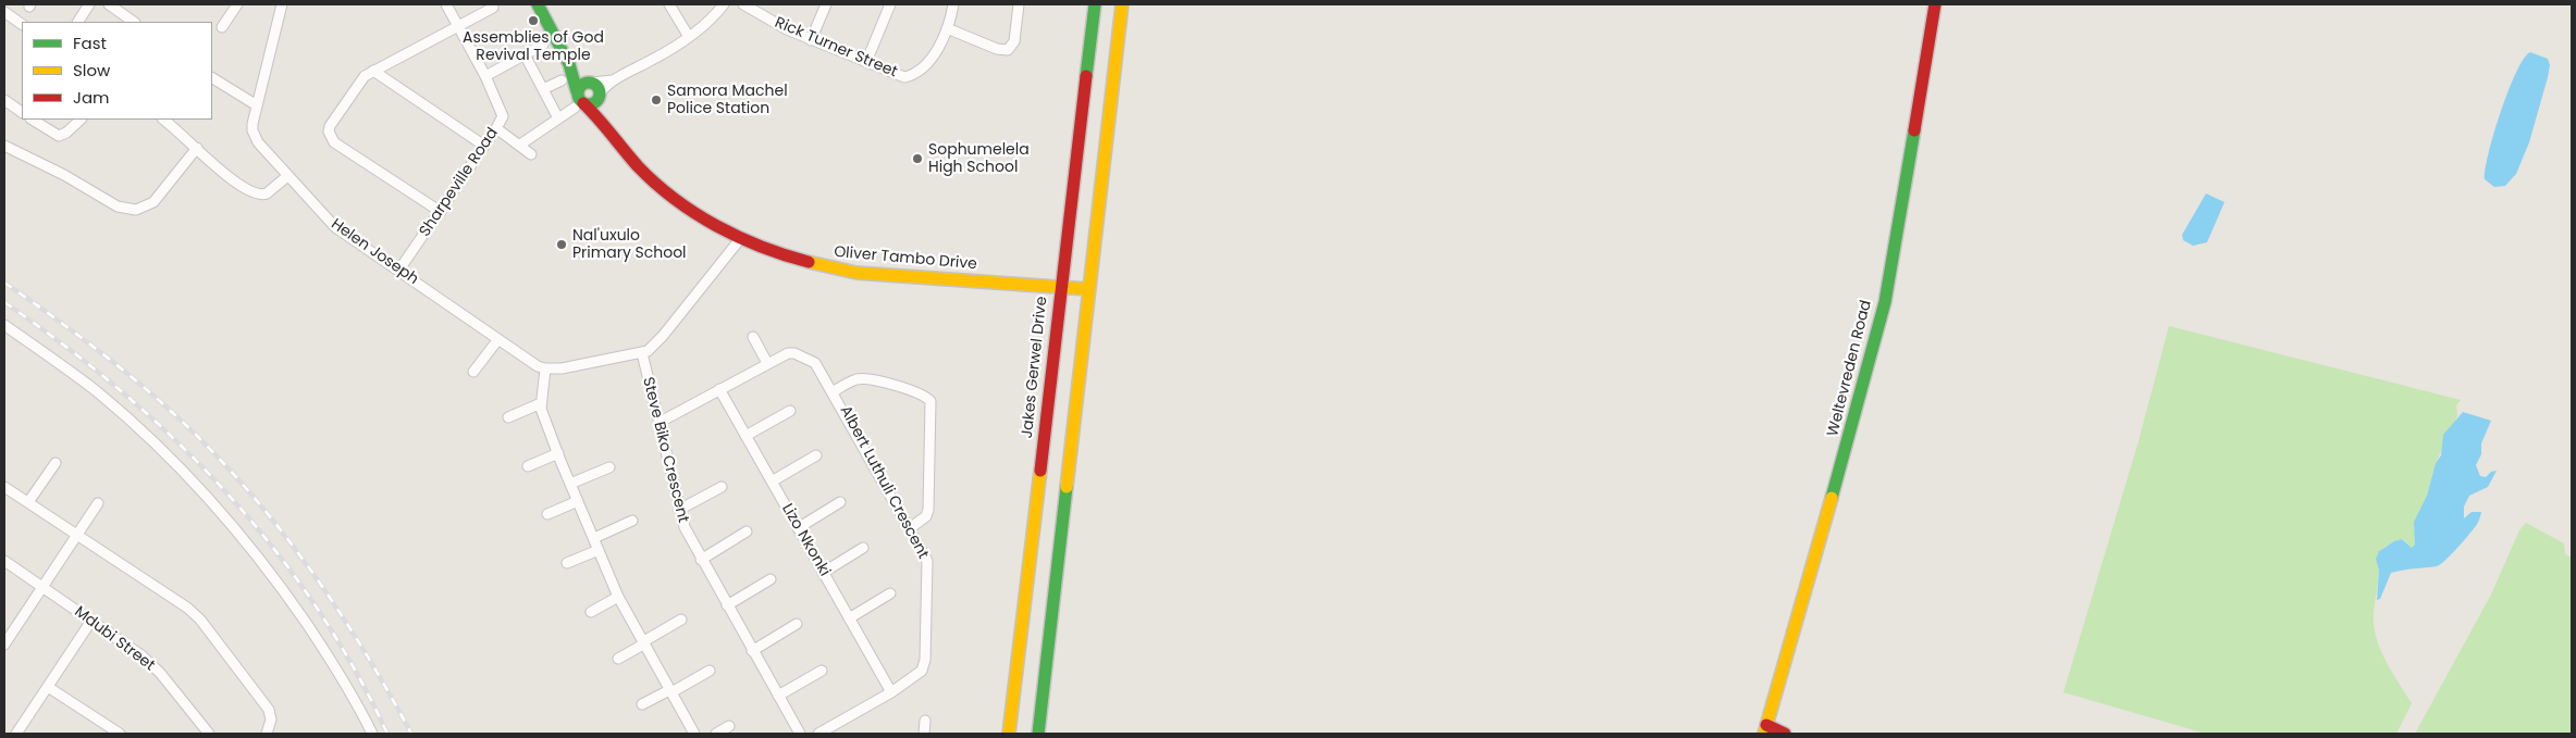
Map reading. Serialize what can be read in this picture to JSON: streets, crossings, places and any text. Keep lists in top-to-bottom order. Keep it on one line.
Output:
{"streets":{"main road":["Oliver Tambo Drive","Jakes Gerwel Drive","Weltevreden Road"],"street":["Rick Turner Street","Sharpeville Road","Helen Joseph","Steve Biko Crescent","Albert Luthuli Crescent","Lizo Nkonki","Mdubi Street"]},"crossings":[["Sharpeville Road","Helen Joseph"],["Oliver Tambo Drive","Jakes Gerwel Drive"],["Steve Biko Crescent","Albert Luthuli Crescent"],["Albert Luthuli Crescent","Lizo Nkonki"]],"places":["Assemblies of God Revival Temple","Samora Machel Police Station","Sophumelela High School","Nal'uxulo Primary School"],"legend":["Fast","Slow","Jam"]}
